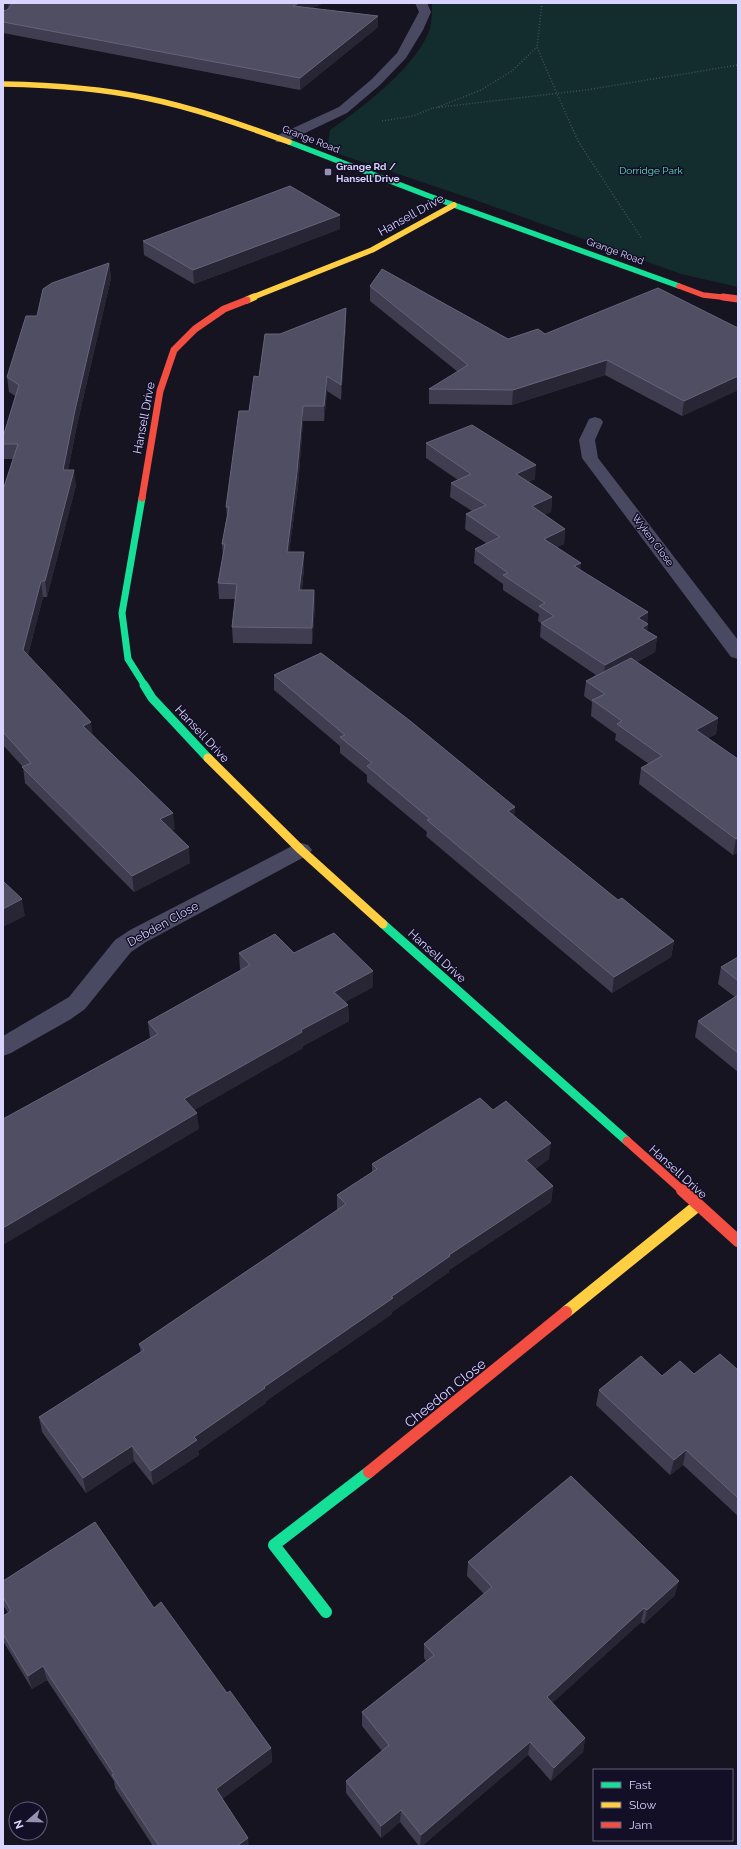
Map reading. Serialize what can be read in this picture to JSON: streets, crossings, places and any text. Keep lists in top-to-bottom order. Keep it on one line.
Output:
{"streets":{"street":["Grange Road","Hansell Drive","Wyken Close","Debden Close","Cheedon Close"]},"crossings":[["Grange Road","Hansell Drive"],["Hansell Drive","Debden Close"],["Hansell Drive","Cheedon Close"]],"parks":["Dorridge Park"],"places":{"transit":["Grange Rd / Hansell Drive"]},"legend":["Fast","Slow","Jam"],"north":"left"}
